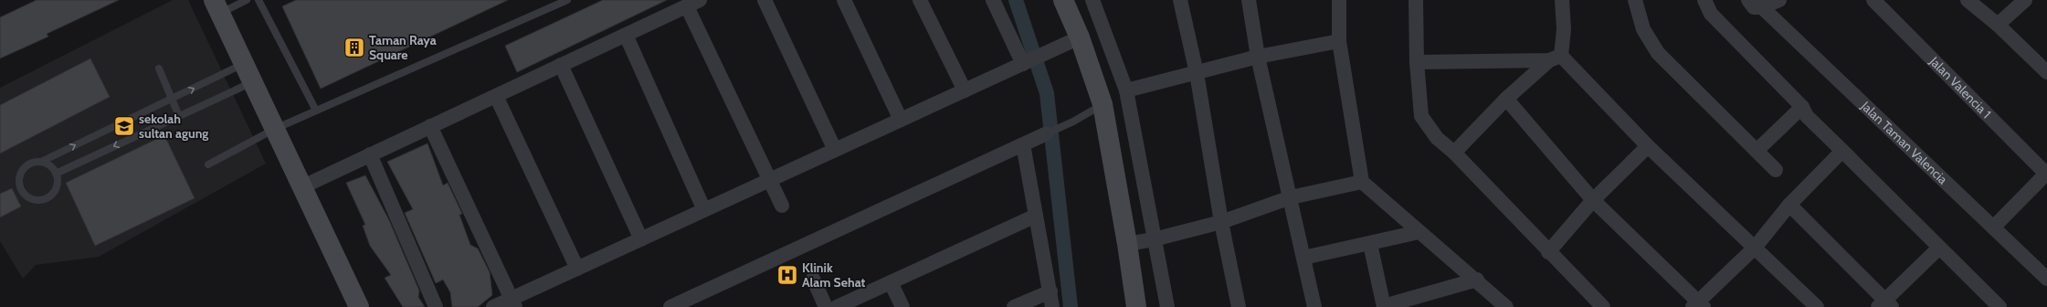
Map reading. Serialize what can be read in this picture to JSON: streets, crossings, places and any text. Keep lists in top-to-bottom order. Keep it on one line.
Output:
{"streets":{"street":["Jalan Valencia 1","Jalan Taman Valencia"]},"places":{"building":["Taman Raya Square"],"school or university":["sekolah sultan agung"],"hospital":["Klinik Alam Sehat"]}}
